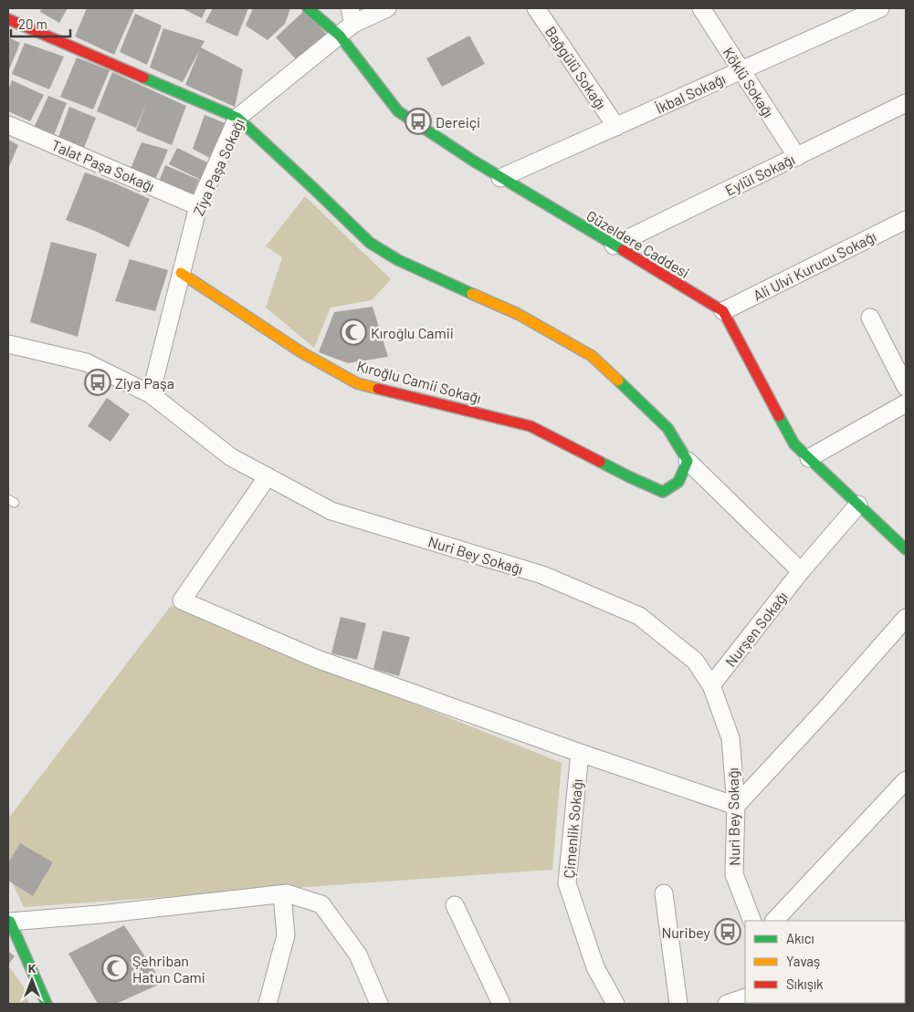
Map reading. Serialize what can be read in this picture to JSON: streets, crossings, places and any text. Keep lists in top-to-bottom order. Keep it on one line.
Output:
{"streets":{"street":["Bağgülü Sokağı","Köklü Sokağı","İkbal Sokağı","Talat Paşa Sokağı","Ziya Paşa Sokağı","Eylül Sokağı","Güzeldere Caddesi","Ali Ulvi Kurucu Sokağı","Kıroğlu Camii Sokağı","Nuri Bey Sokağı","Nurşen Sokağı","Çimenlik Sokağı"]},"crossings":[["Bağgülü Sokağı","İkbal Sokağı"],["Köklü Sokağı","İkbal Sokağı"],["Köklü Sokağı","Eylül Sokağı"],["İkbal Sokağı","Güzeldere Caddesi"],["Talat Paşa Sokağı","Ziya Paşa Sokağı"],["Ziya Paşa Sokağı","Güzeldere Caddesi"],["Ziya Paşa Sokağı","Kıroğlu Camii Sokağı"],["Ziya Paşa Sokağı","Nuri Bey Sokağı"],["Eylül Sokağı","Güzeldere Caddesi"],["Güzeldere Caddesi","Ali Ulvi Kurucu Sokağı"],["Nuri Bey Sokağı","Nurşen Sokağı"]],"places":{"bus stop":["Dereiçi","Ziya Paşa","Nuribey"],"mosque":["Kıroğlu Camii","Şehriban Hatun Cami"]},"legend":["Akıcı","Yavaş","Sıkışık"],"scale_bar":"20 m","north":"top"}
